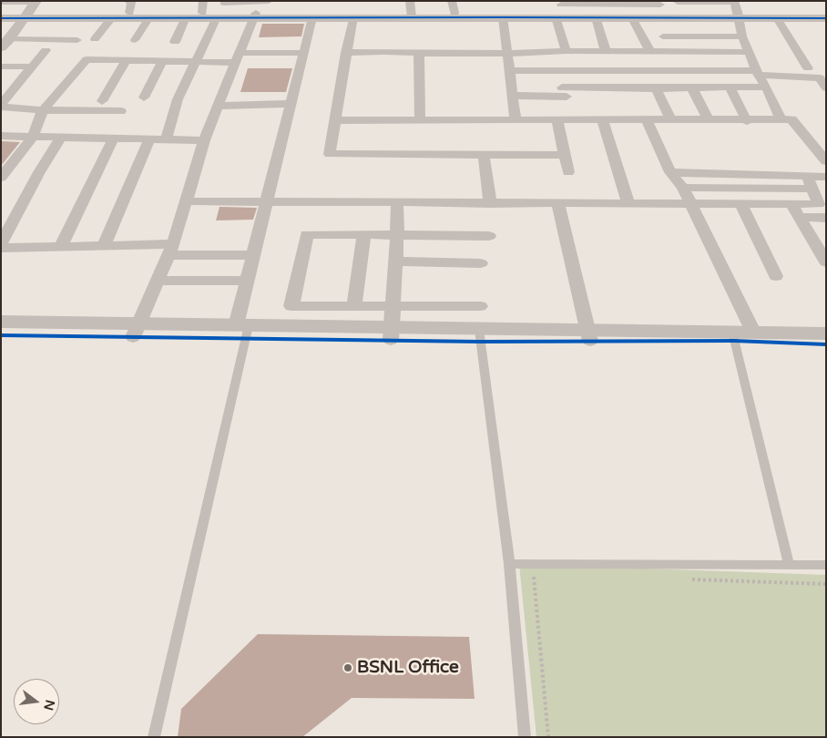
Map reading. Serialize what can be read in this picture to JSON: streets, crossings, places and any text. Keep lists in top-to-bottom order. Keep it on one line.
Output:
{"places":["BSNL Office"],"north":"right"}
